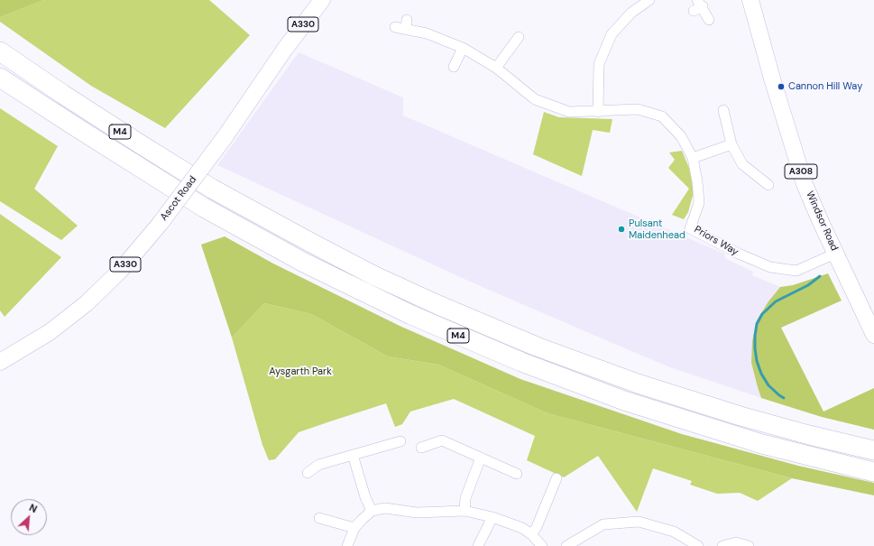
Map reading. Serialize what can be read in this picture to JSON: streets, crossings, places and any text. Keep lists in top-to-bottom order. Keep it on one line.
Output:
{"streets":{"highway":["M4"],"main road":["A330","A308","Ascot Road","Windsor Road"],"street":["Priors Way"]},"crossings":[["Windsor Road","Priors Way"]],"parks":["Aysgarth Park"],"places":["Cannon Hill Way","Pulsant Maidenhead"],"north":"top right"}
